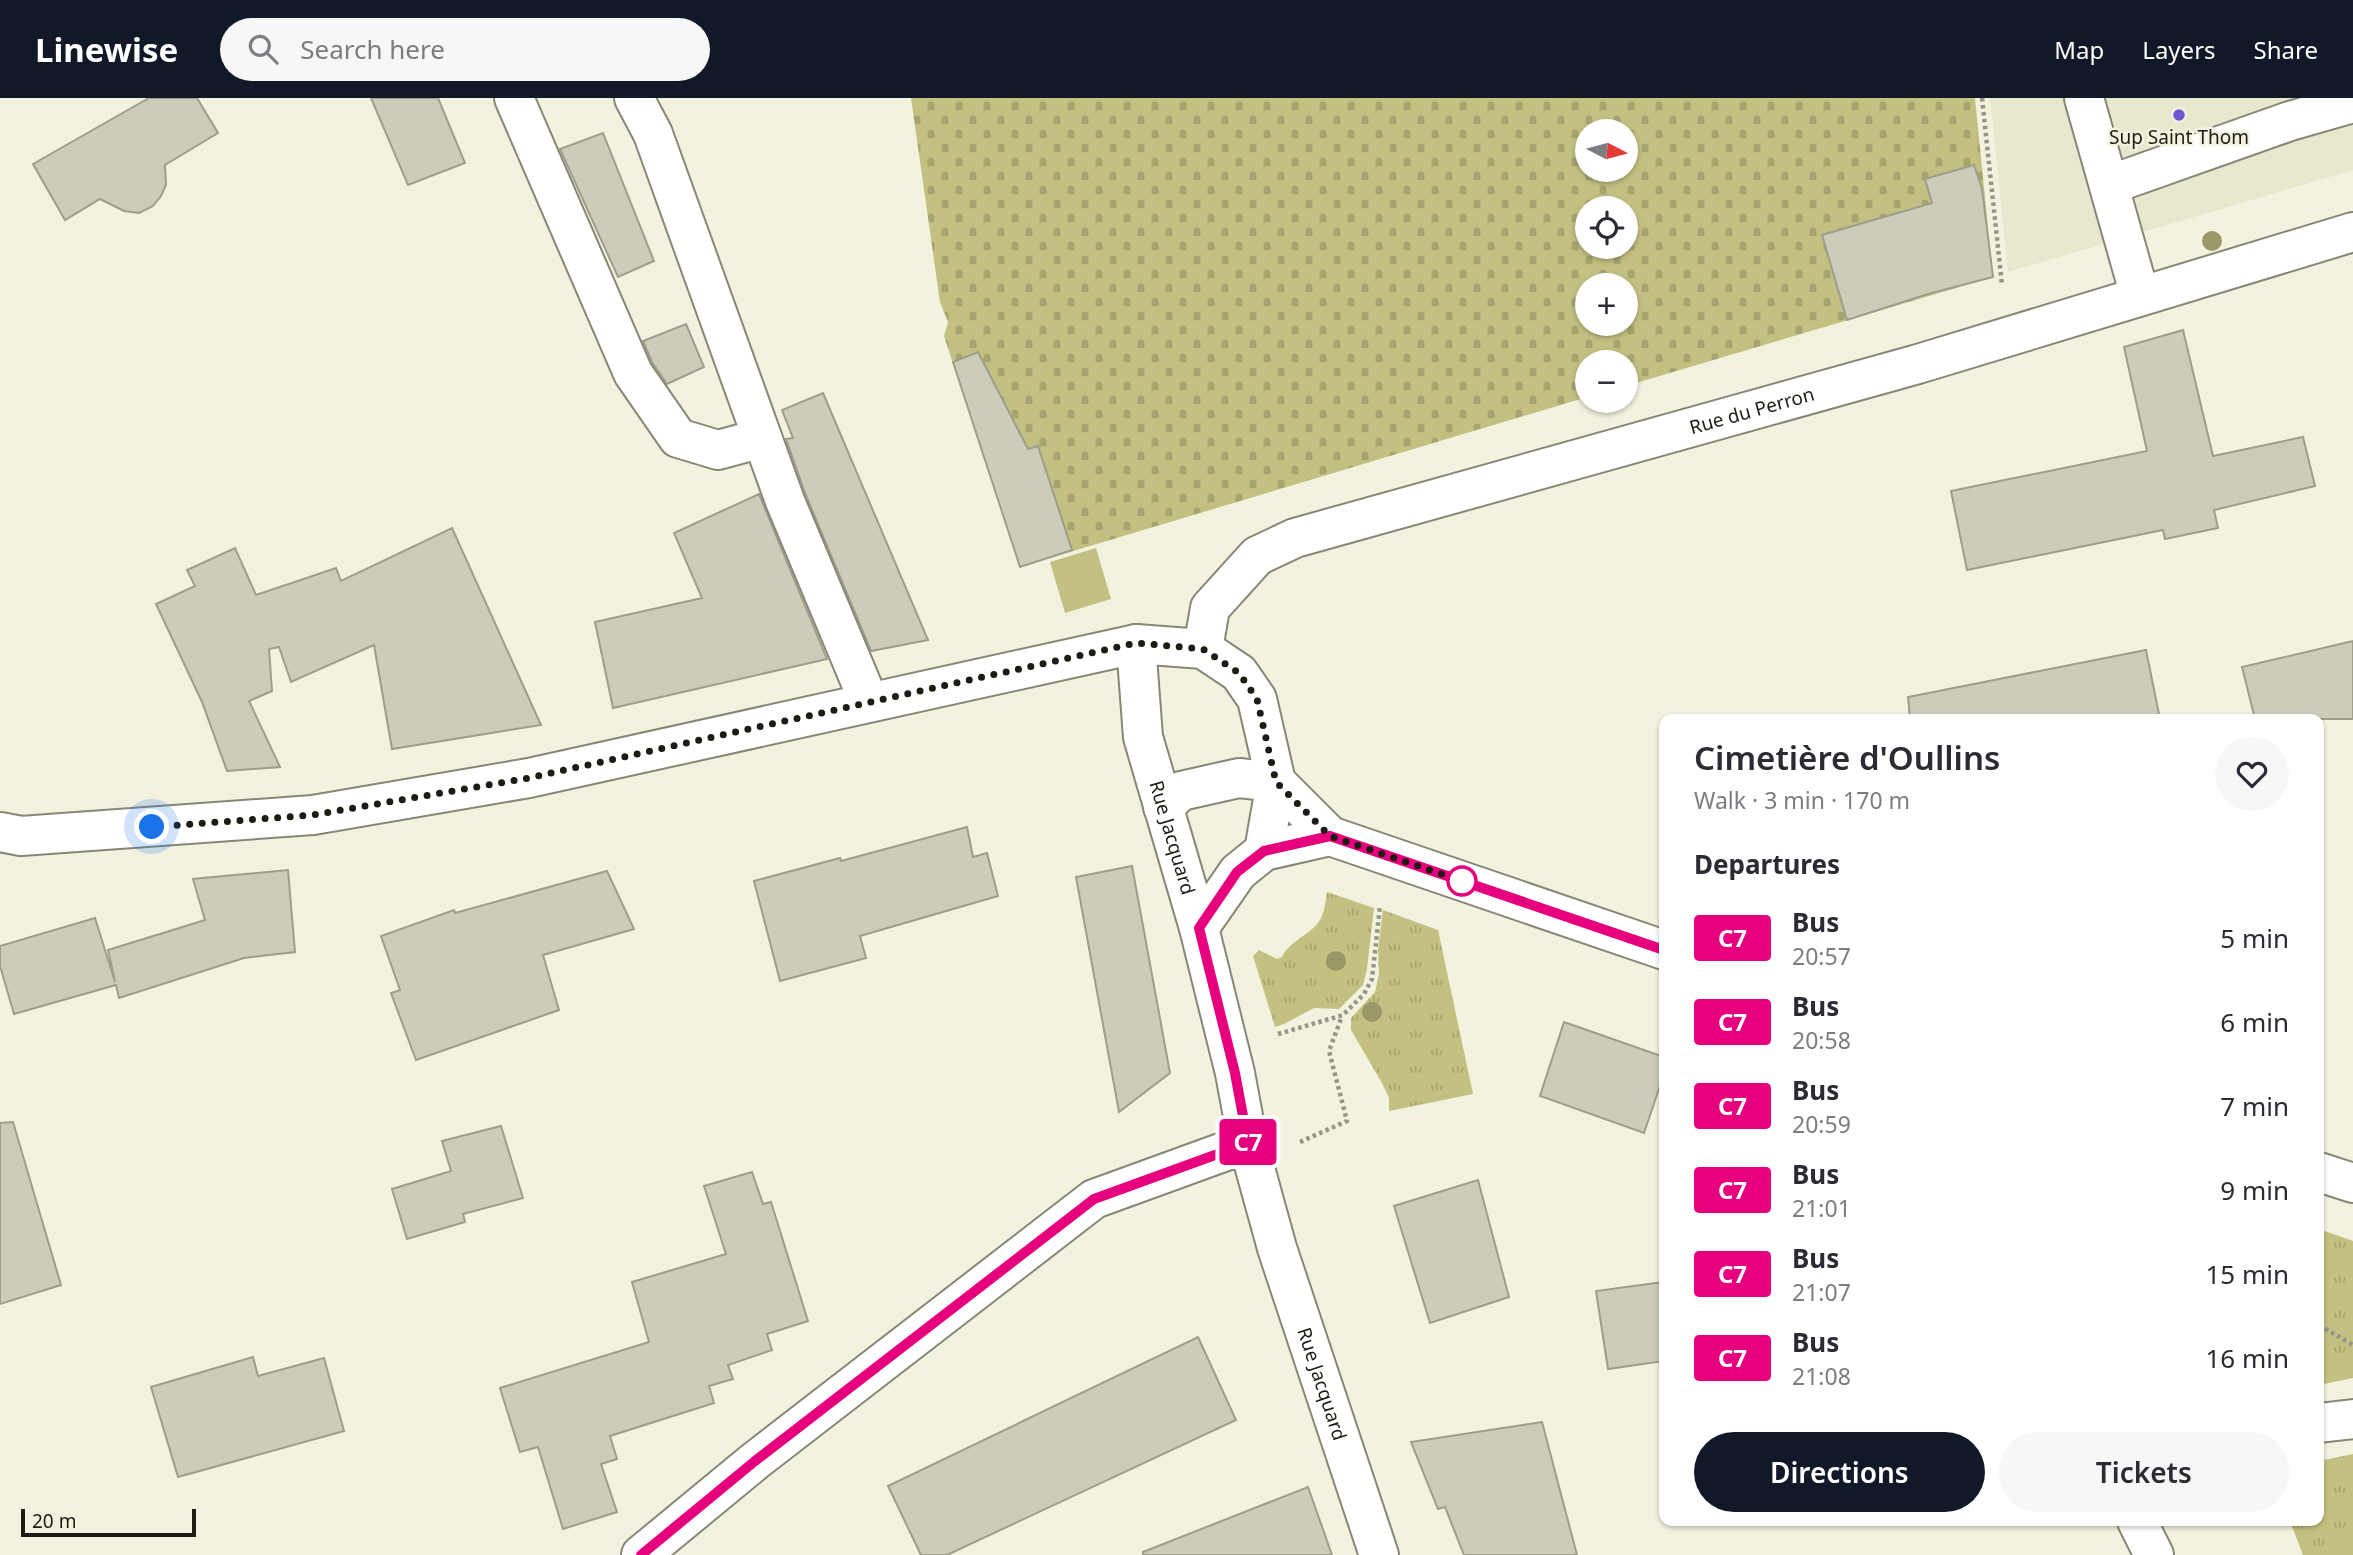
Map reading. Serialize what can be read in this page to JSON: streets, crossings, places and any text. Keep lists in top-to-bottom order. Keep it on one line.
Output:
{"streets":{"street":["Rue du Perron","Rue Jacquard"]},"places":["Sup Saint Thom"],"lines":["bus line C7"],"scale_bar":"20 m","north":"right","page":{"header":"Linewise","search":"Search here","nav":["Map","Layers","Share"],"on_map":"C7","map_buttons":["+","−"],"heading":[["Cimetière d'Oullins","Walk · 3 min · 170 m"],"Departures"],"list":[{"mark":"C7","name":"Bus","note":"20:57","value":"5 min"},{"mark":"C7","name":"Bus","note":"20:58","value":"6 min"},{"mark":"C7","name":"Bus","note":"20:59","value":"7 min"},{"mark":"C7","name":"Bus","note":"21:01","value":"9 min"},{"mark":"C7","name":"Bus","note":"21:07","value":"15 min"},{"mark":"C7","name":"Bus","note":"21:08","value":"16 min"}],"buttons":["Directions","Tickets"],"scale":"20 m"}}
